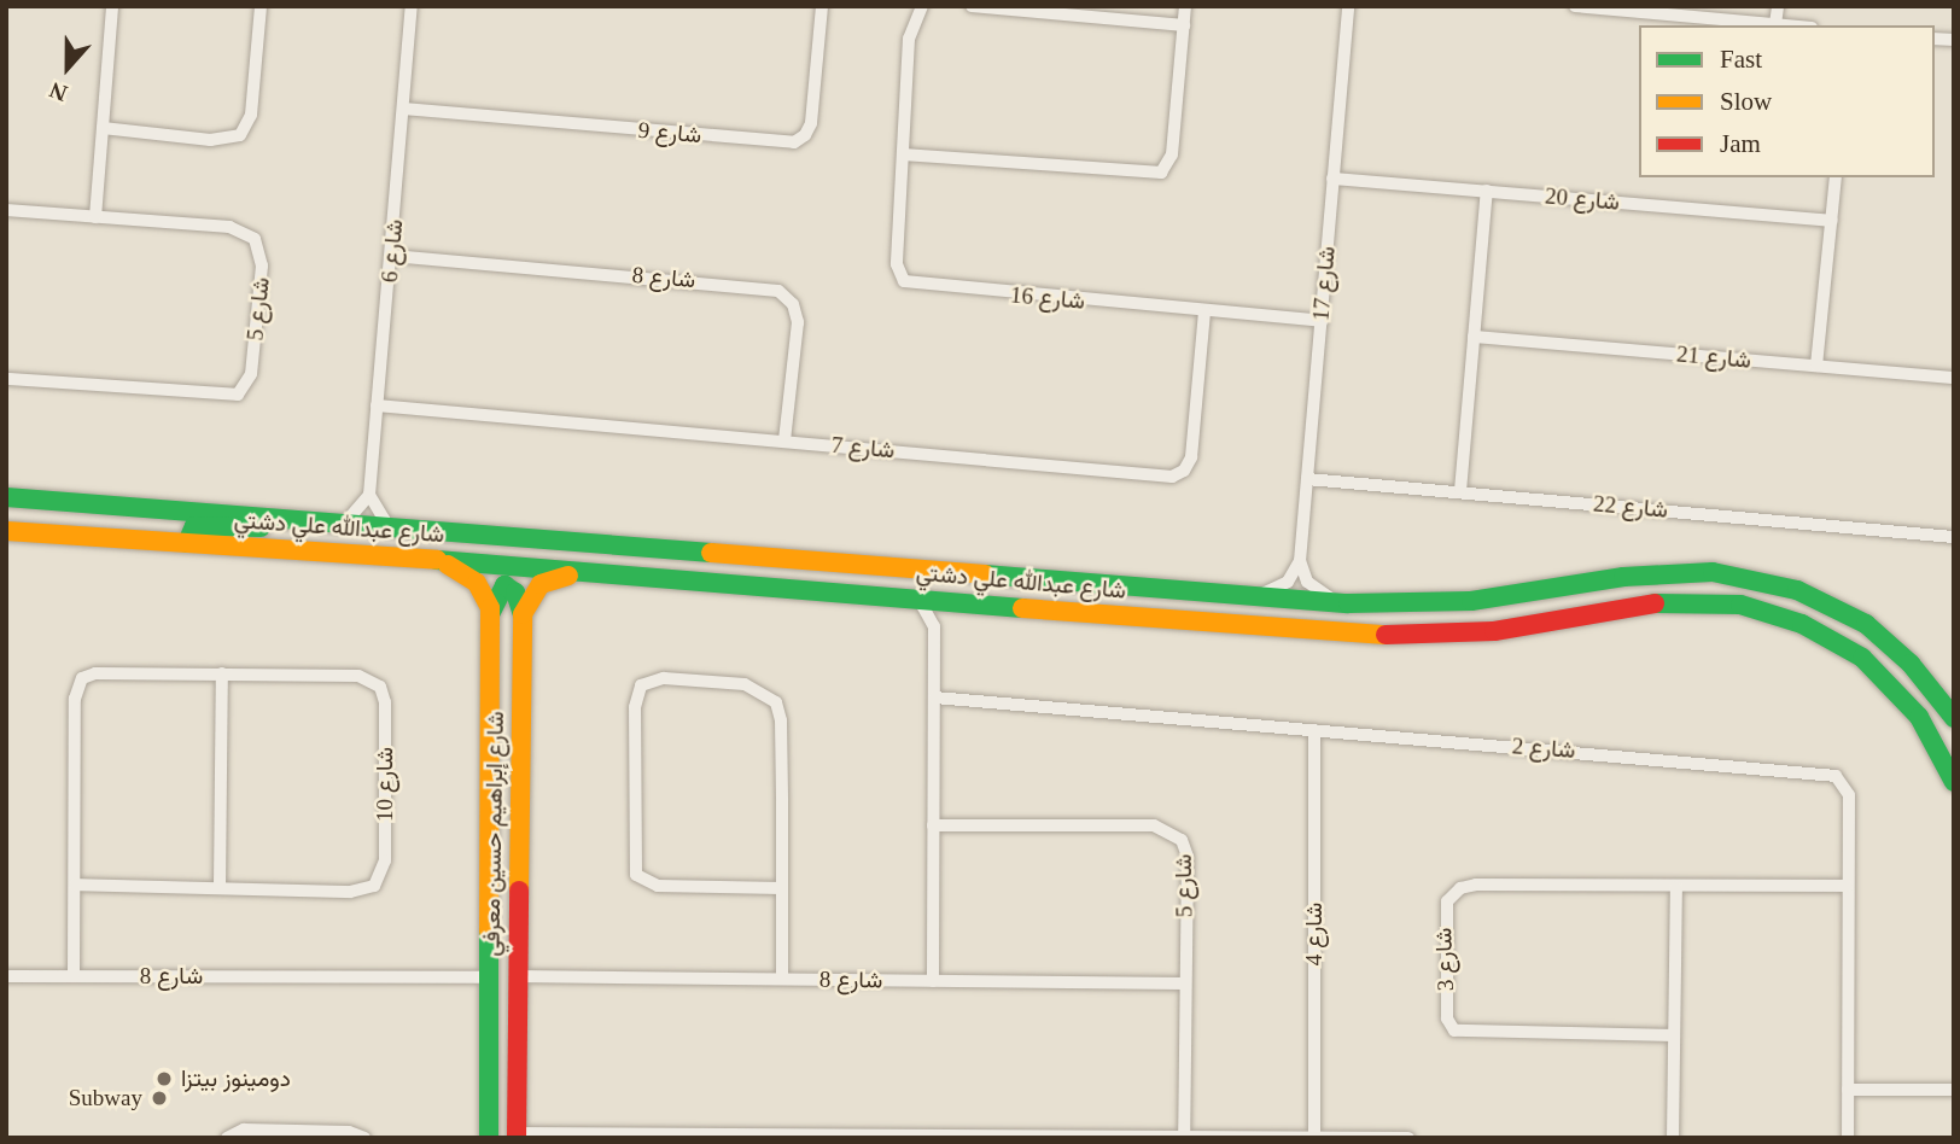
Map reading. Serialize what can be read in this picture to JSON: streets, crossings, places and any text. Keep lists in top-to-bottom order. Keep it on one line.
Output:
{"streets":{"main road":["شارع عبدالله علي دشتي","شارع إبراهيم حسين معرفي"],"street":["شارع 9","شارع 20","شارع 6","شارع 8","شارع 17","شارع 16","شارع 5","شارع 21","شارع 7","شارع 22","شارع 2","شارع 10","شارع 4","شارع 3"]},"crossings":[["شارع 9","شارع 6"],["شارع 20","شارع 17"],["شارع 6","شارع 8"],["شارع 6","شارع 7"],["شارع 8","شارع 5"],["شارع 8","شارع 7"],["شارع 8","شارع 10"],["شارع 8","شارع إبراهيم حسين معرفي"],["شارع 17","شارع 16"],["شارع 17","شارع 22"],["شارع 16","شارع 7"],["شارع عبدالله علي دشتي","شارع إبراهيم حسين معرفي"],["شارع 2","شارع 4"],["شارع 2","شارع 3"]],"places":["دومينوز بيتزا","Subway"],"legend":["Fast","Slow","Jam"],"north":"bottom"}
